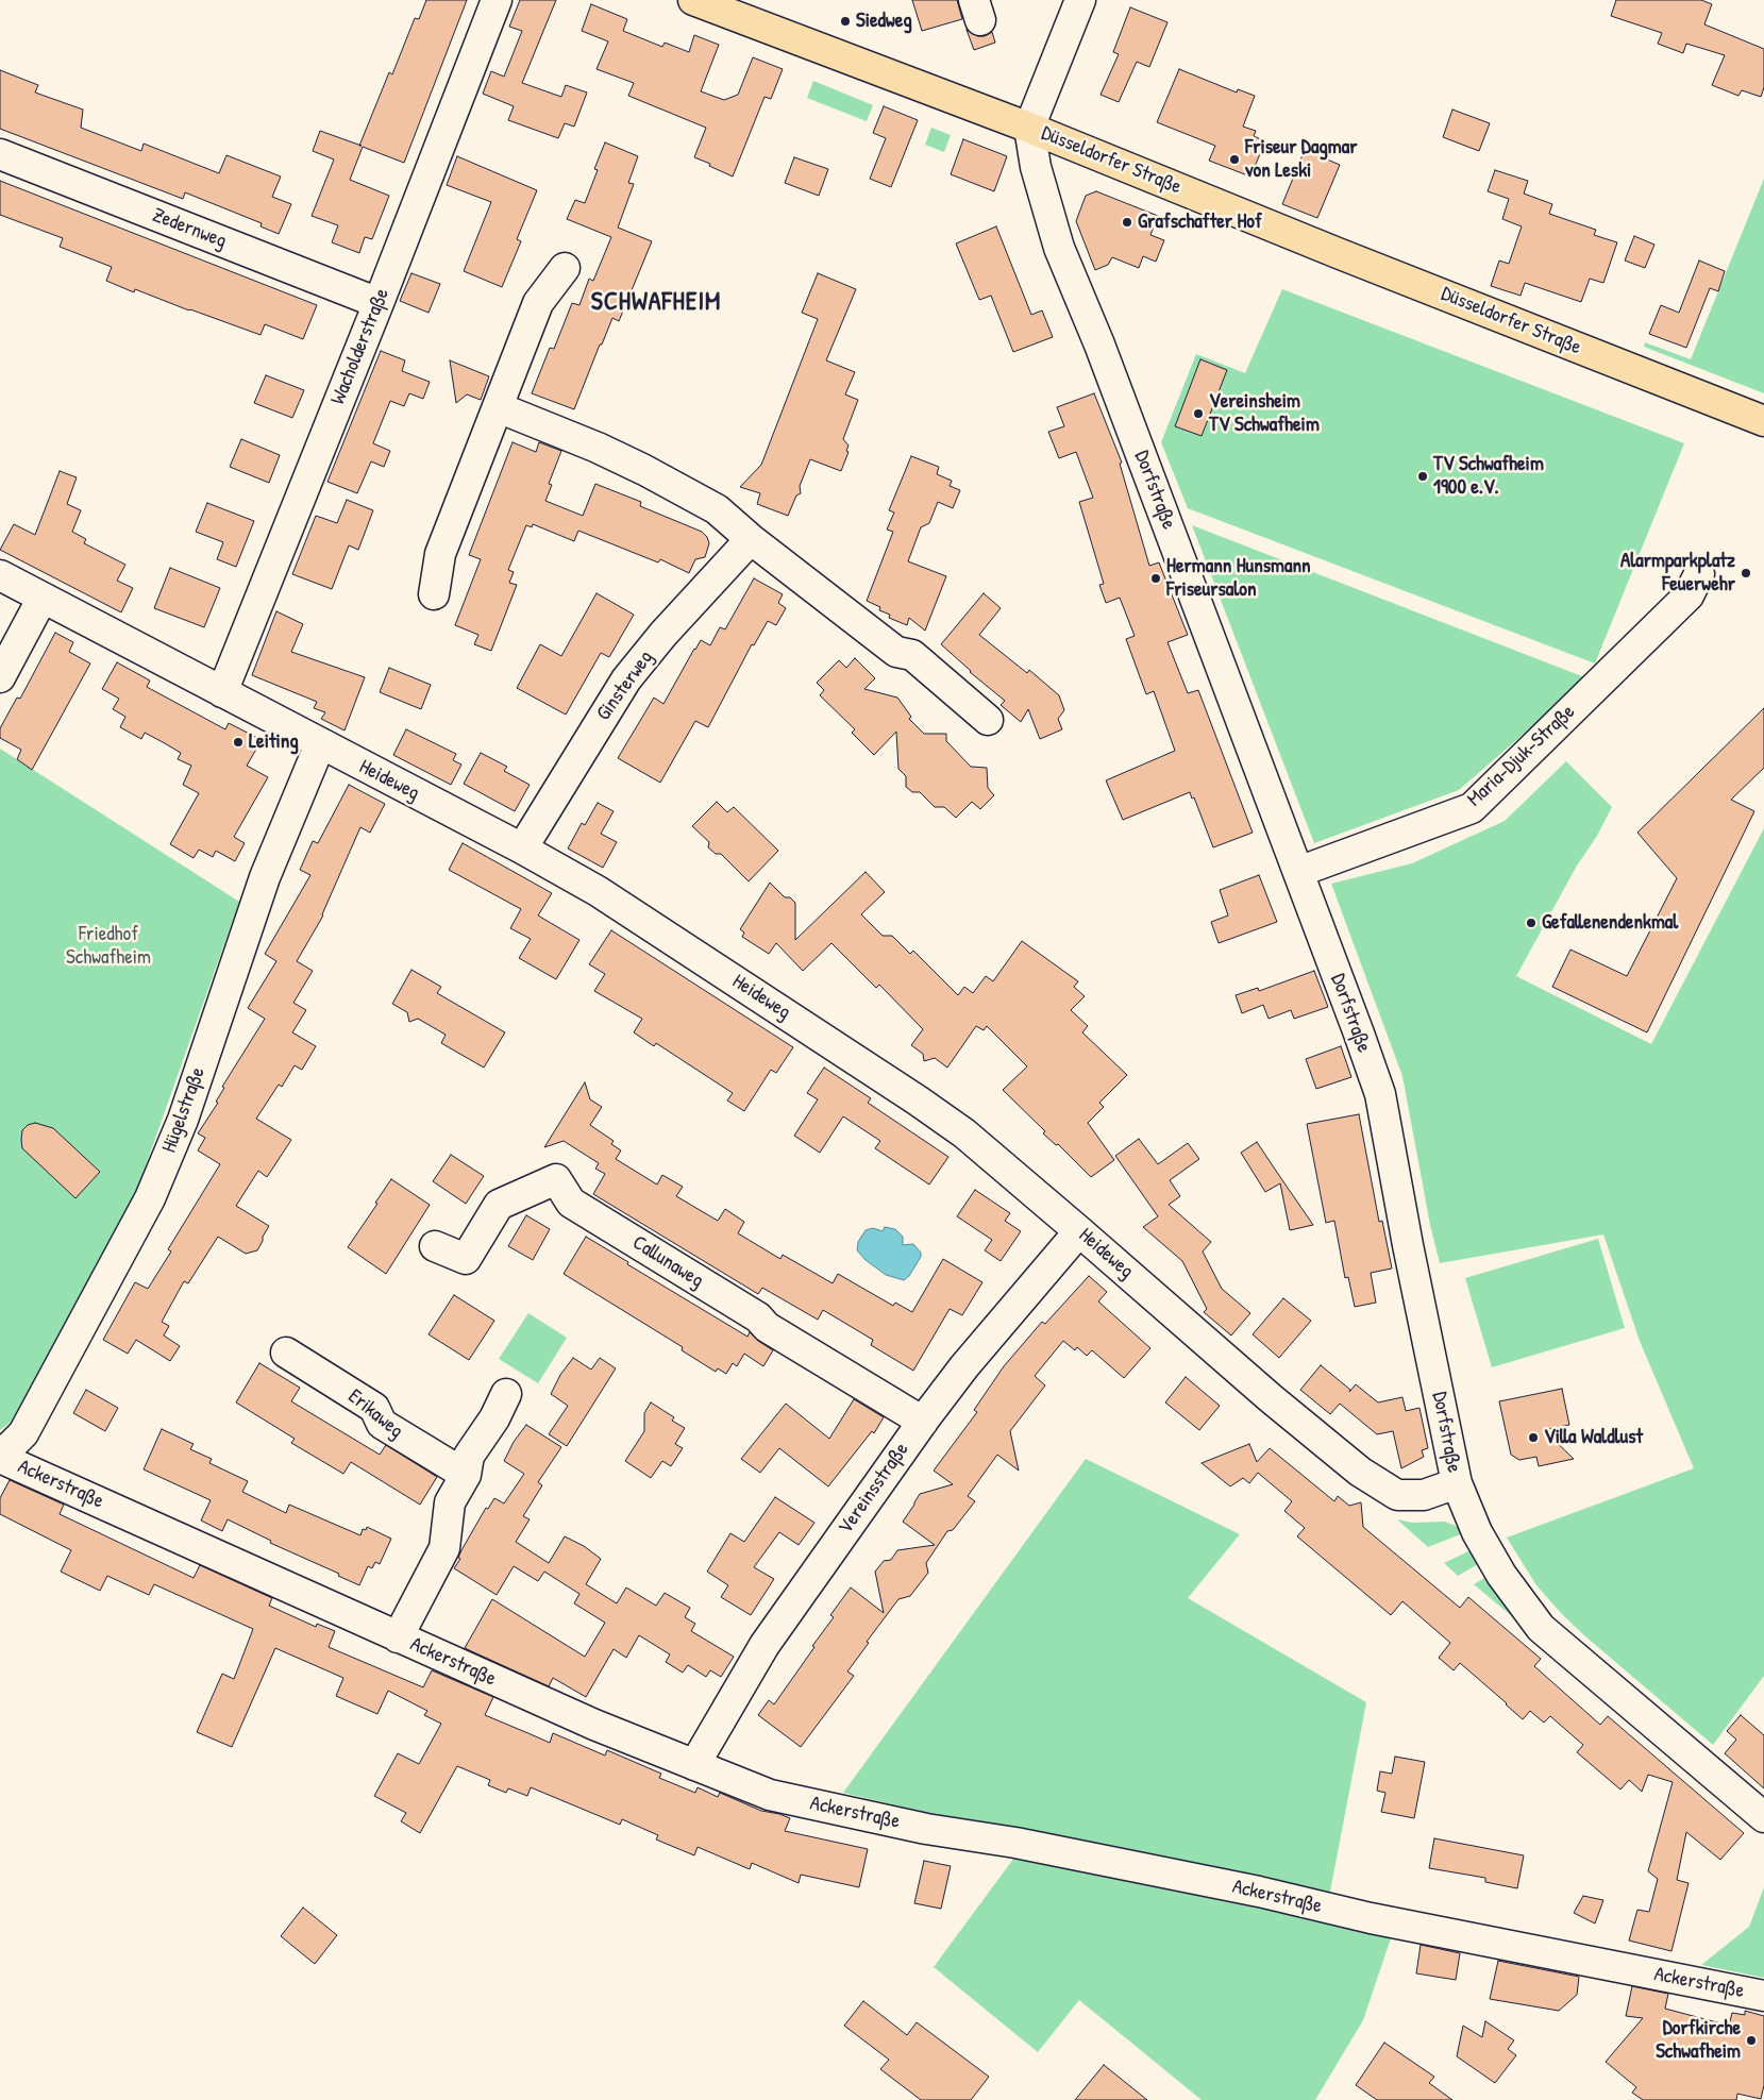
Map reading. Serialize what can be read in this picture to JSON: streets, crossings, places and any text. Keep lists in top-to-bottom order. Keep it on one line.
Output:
{"streets":{"main road":["Düsseldorfer Straße"],"street":["Zedernweg","Wacholderstraße","Dorfstraße","Ginsterweg","Maria-Djuk-Straße","Heideweg","Hügelstraße","Callunaweg","Erikaweg","Ackerstraße","Vereinsstraße"]},"crossings":[["Düsseldorfer Straße","Dorfstraße"],["Zedernweg","Wacholderstraße"],["Wacholderstraße","Heideweg"],["Dorfstraße","Maria-Djuk-Straße"],["Dorfstraße","Heideweg"],["Ginsterweg","Heideweg"],["Heideweg","Hügelstraße"],["Heideweg","Vereinsstraße"],["Callunaweg","Vereinsstraße"],["Ackerstraße","Vereinsstraße"]],"districts":["SCHWAFHEIM"],"parks":["Friedhof Schwafheim"],"places":["Siedweg","Friseur Dagmar von Leski","Grafschafter Hof","Vereinsheim TV Schwafheim","TV Schwafheim 1900 e.V.","Alarmparkplatz Feuerwehr","Hermann Hunsmann Friseursalon","Leiting","Gefallenendenkmal","Villa Waldlust","Dorfkirche Schwafheim"]}
